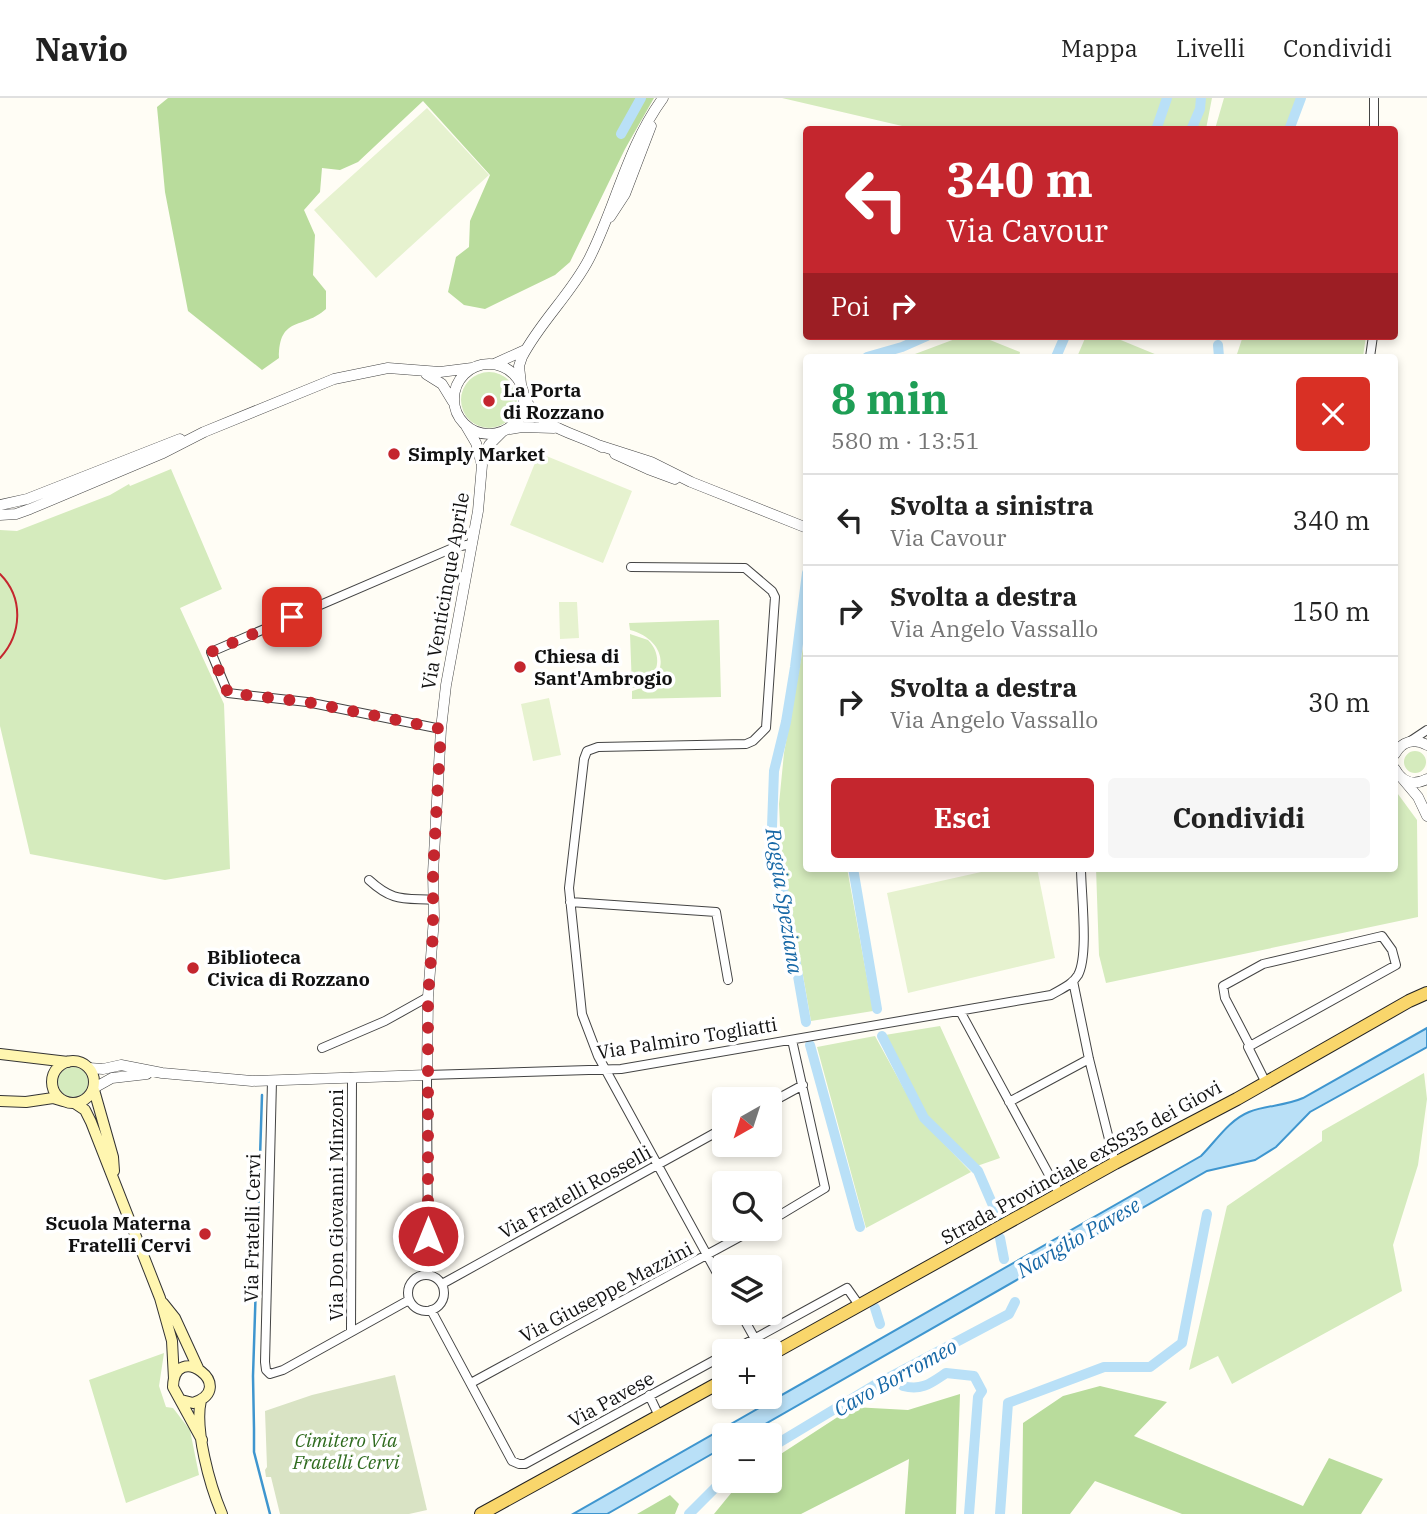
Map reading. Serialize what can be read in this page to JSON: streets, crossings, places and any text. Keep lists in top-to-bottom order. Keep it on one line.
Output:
{"streets":{"main road":["Strada Provinciale exSS35 dei Giovi"],"street":["Via Venticinque Aprile","Via Palmiro Togliatti","Via Fratelli Rosselli","Via Don Giovanni Minzoni","Via Fratelli Cervi","Via Giuseppe Mazzini","Via Pavese"]},"crossings":[["Via Venticinque Aprile","Via Palmiro Togliatti"],["Via Palmiro Togliatti","Via Don Giovanni Minzoni"],["Via Palmiro Togliatti","Via Fratelli Cervi"],["Via Don Giovanni Minzoni","Via Fratelli Cervi"],["Via Giuseppe Mazzini","Via Pavese"]],"water":["Roggia Speziana","Naviglio Pavese","Cavo Borromeo"],"parks":["Cimitero Via Fratelli Cervi"],"places":["La Porta di Rozzano","Simply Market","Chiesa di Sant'Ambrogio","Biblioteca Civica di Rozzano","Scuola Materna Fratelli Cervi"],"north":"bottom left","page":{"header":"Navio","nav":["Mappa","Livelli","Condividi"],"turn":["340 m","Via Cavour"],"then":"Poi","heading":["8 min","580 m · 13:51"],"list":[{"name":"Svolta a sinistra","note":"Via Cavour","value":"340 m"},{"name":"Svolta a destra","note":"Via Angelo Vassallo","value":"150 m"},{"name":"Svolta a destra","note":"Via Angelo Vassallo","value":"30 m"}],"buttons":["Esci","Condividi"],"map_buttons":["+","−"]}}
